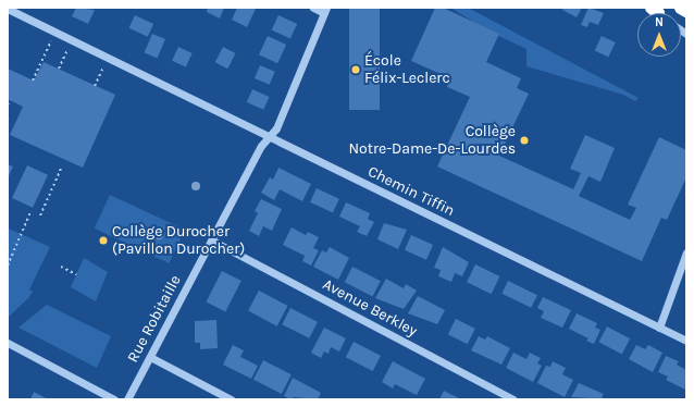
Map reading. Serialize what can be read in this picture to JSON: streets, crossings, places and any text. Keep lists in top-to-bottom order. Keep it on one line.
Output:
{"streets":{"street":["Chemin Tiffin","Avenue Berkley","Rue Robitaille"]},"crossings":[["Chemin Tiffin","Rue Robitaille"],["Avenue Berkley","Rue Robitaille"]],"places":["École Félix-Leclerc","Collège Notre-Dame-De-Lourdes","Collège Durocher (Pavillon Durocher)"],"north":"top"}
